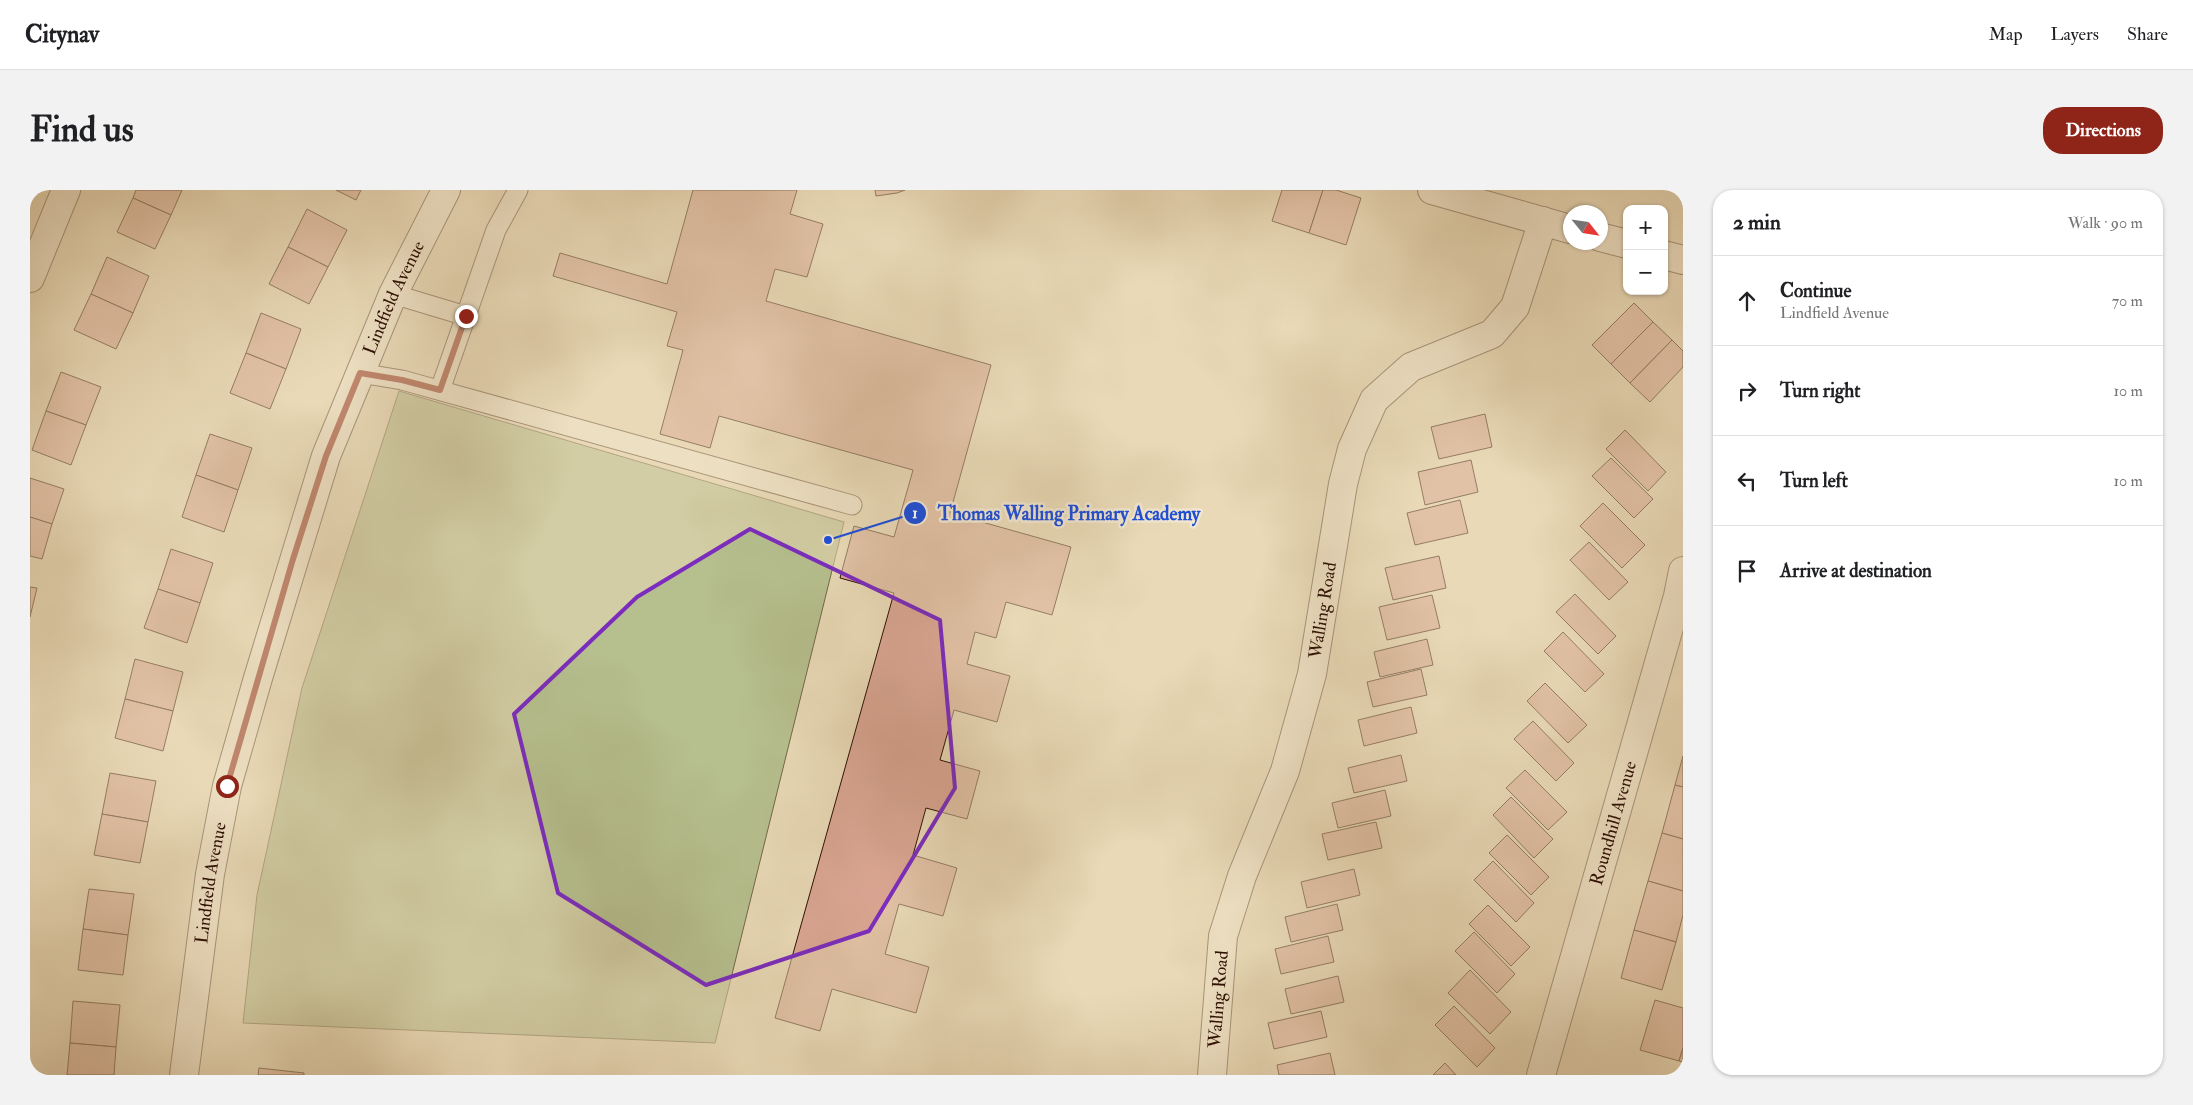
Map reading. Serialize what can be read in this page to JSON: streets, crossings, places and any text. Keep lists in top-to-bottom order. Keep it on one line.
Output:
{"streets":{"street":["Lindfield Avenue","Walling Road","Roundhill Avenue"]},"places":["Thomas Walling Primary Academy"],"north":"bottom right","page":{"header":"Citynav","nav":["Map","Layers","Share"],"buttons":"Directions","title":"Find us","heading":["2 min","Walk · 90 m"],"map_buttons":["+","−"],"list":[["Continue","Lindfield Avenue","70 m"],["Turn right","10 m"],["Turn left","10 m"],"Arrive at destination"]}}
